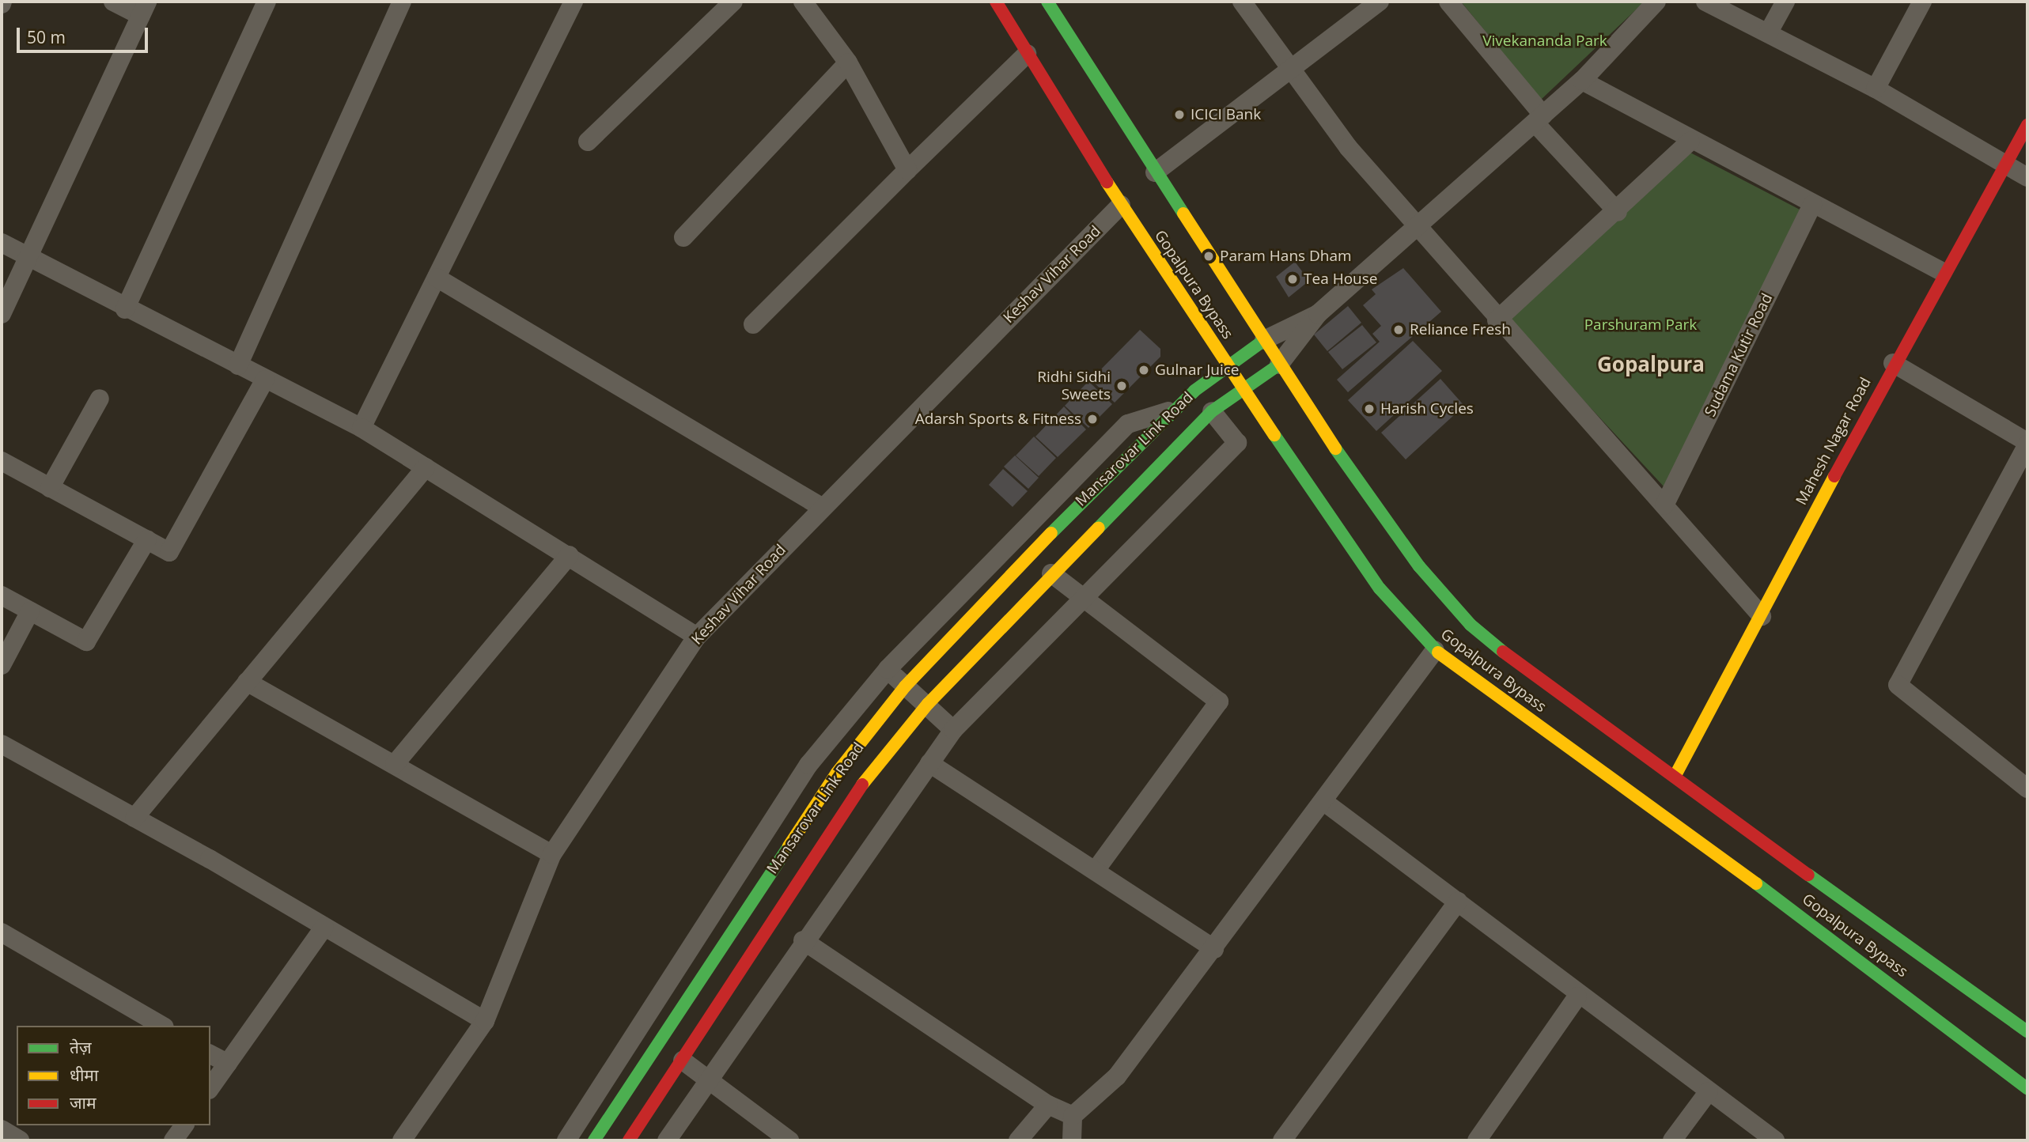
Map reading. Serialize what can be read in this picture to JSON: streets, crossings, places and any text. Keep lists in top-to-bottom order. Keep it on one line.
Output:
{"streets":{"main road":["Gopalpura Bypass","Mahesh Nagar Road","Mansarovar Link Road"],"street":["Keshav Vihar Road","Sudama Kutir Road"]},"crossings":[["Keshav Vihar Road","Gopalpura Bypass"],["Gopalpura Bypass","Mahesh Nagar Road"],["Gopalpura Bypass","Mansarovar Link Road"]],"districts":["Gopalpura"],"parks":["Vivekananda Park","Parshuram Park"],"places":["ICICI Bank","Param Hans Dham","Tea House","Reliance Fresh","Gulnar Juice","Ridhi Sidhi Sweets","Harish Cycles","Adarsh Sports & Fitness"],"legend":["तेज़","धीमा","जाम"],"scale_bar":"50 m"}
